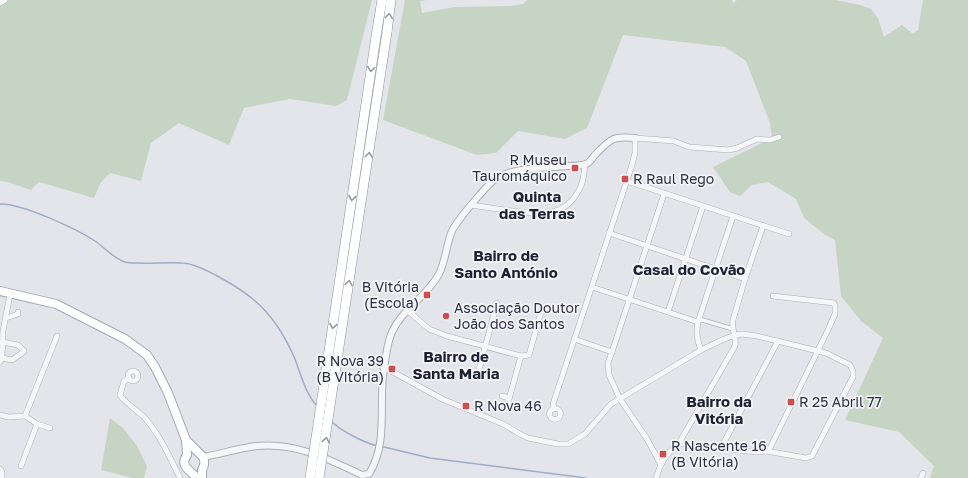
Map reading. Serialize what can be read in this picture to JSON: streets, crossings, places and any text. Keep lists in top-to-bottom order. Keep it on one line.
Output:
{"districts":["Quinta das Terras","Bairro de Santo António","Casal do Covão","Bairro de Santa Maria","Bairro da Vitória"],"places":{"transit":["R Museu Tauromáquico","R Raul Rego","B Vitória (Escola)","R Nova 39 (B Vitória)","R 25 Abril 77","R Nova 46","R Nascente 16 (B Vitória)"],"other":["Associação Doutor João dos Santos"]}}
